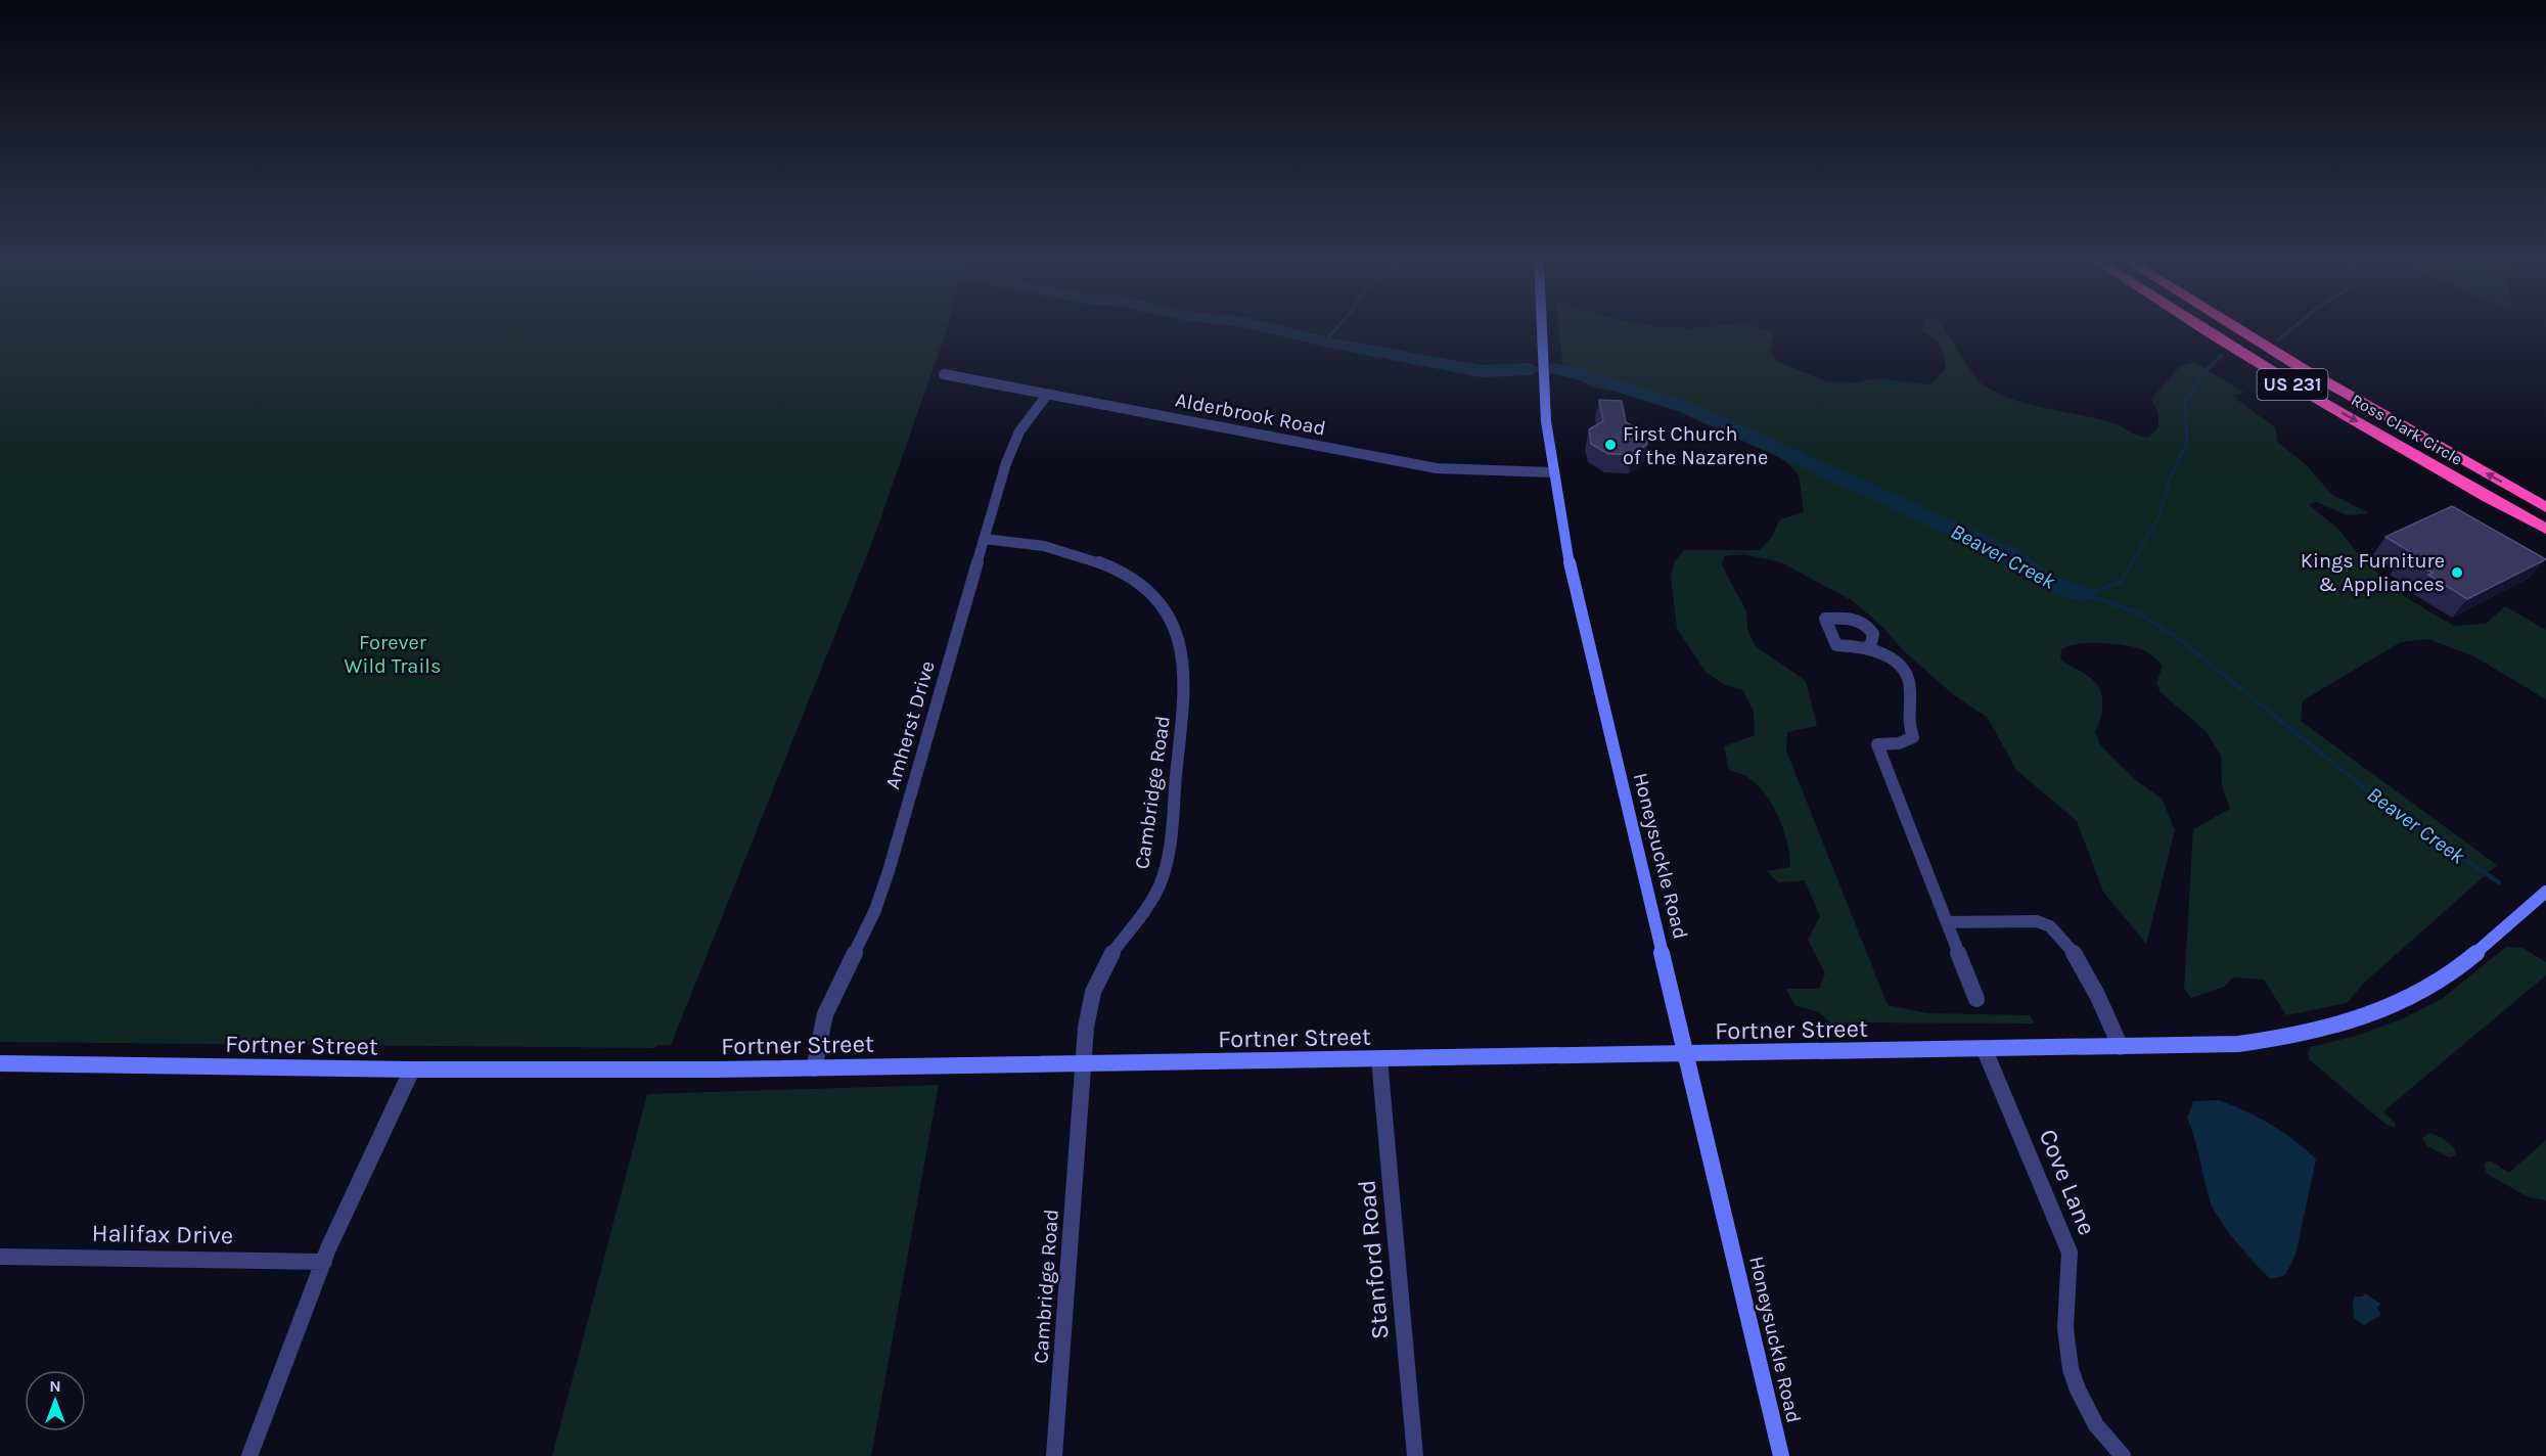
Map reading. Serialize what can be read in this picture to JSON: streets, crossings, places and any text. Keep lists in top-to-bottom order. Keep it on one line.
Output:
{"streets":{"highway":["US 231","Ross Clark Circle"],"street":["Alderbrook Road","Amherst Drive","Cambridge Road","Honeysuckle Road","Fortner Street","Cove Lane","Halifax Drive","Stanford Road"]},"crossings":[["Alderbrook Road","Amherst Drive"],["Alderbrook Road","Honeysuckle Road"],["Amherst Drive","Cambridge Road"],["Amherst Drive","Fortner Street"],["Cambridge Road","Fortner Street"],["Honeysuckle Road","Fortner Street"],["Fortner Street","Cove Lane"],["Fortner Street","Stanford Road"]],"water":["Beaver Creek"],"parks":["Forever Wild Trails"],"places":["First Church of the Nazarene","Kings Furniture & Appliances"],"north":"top"}
